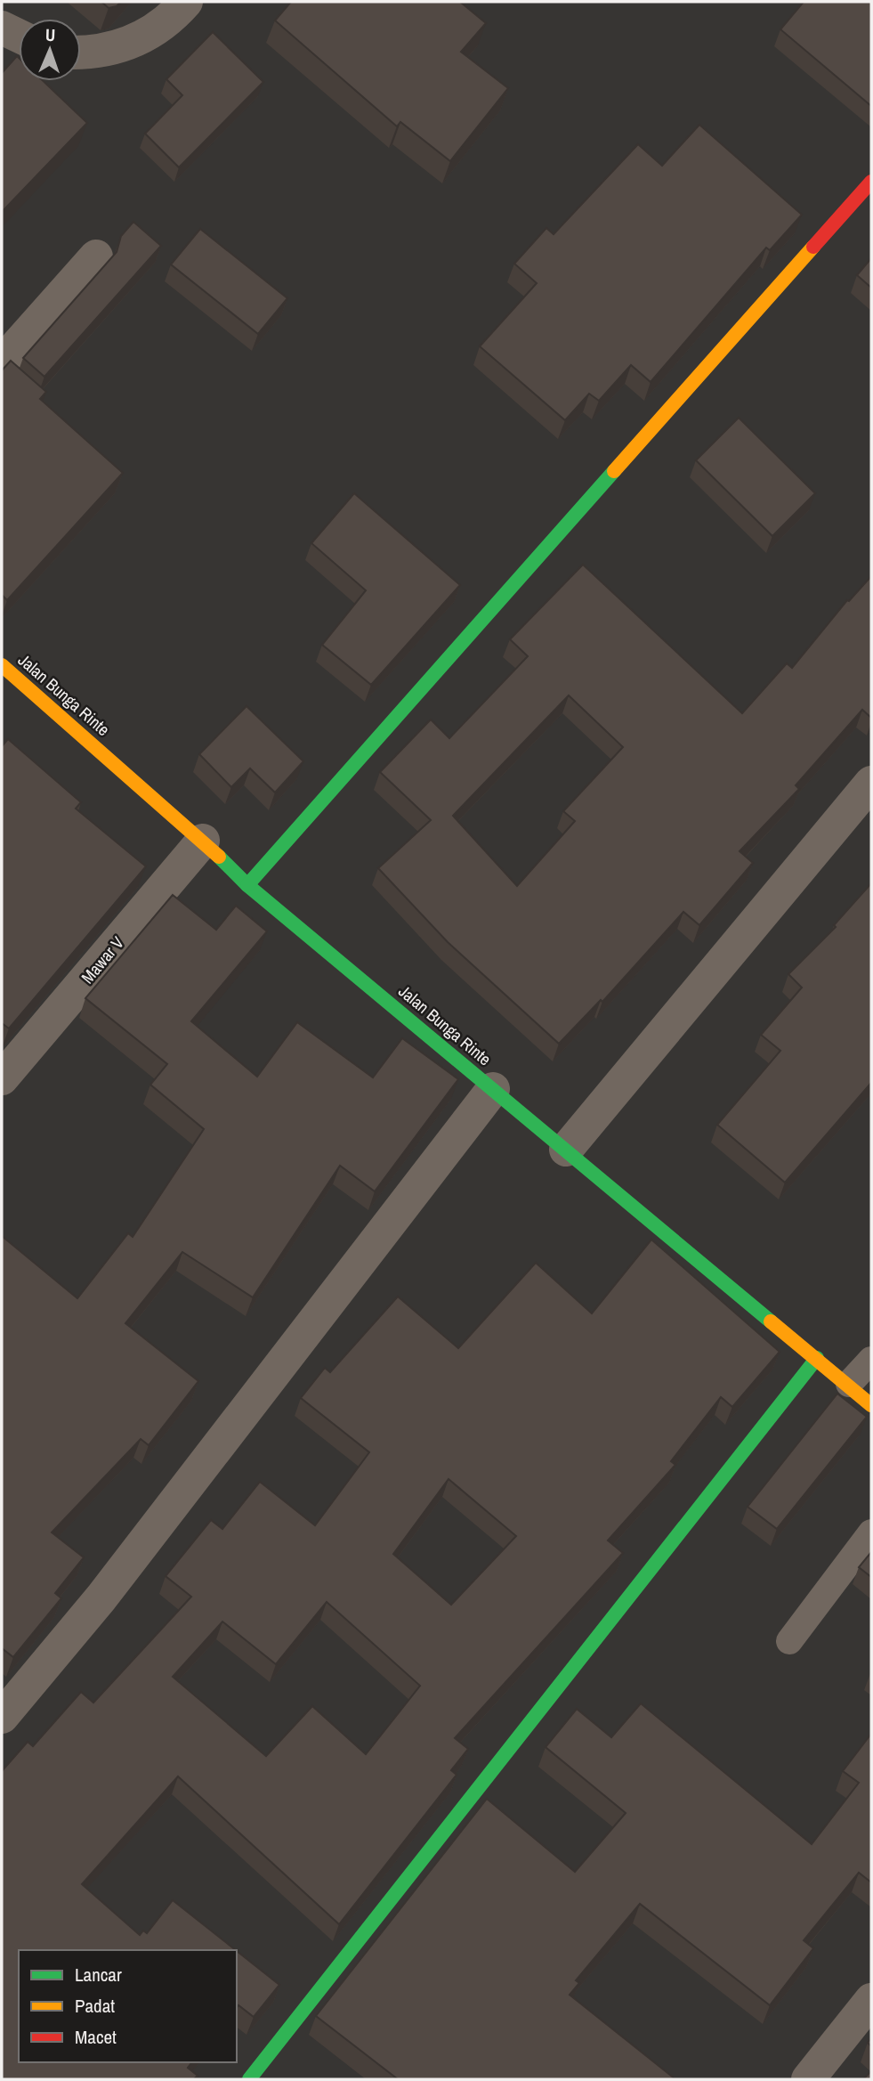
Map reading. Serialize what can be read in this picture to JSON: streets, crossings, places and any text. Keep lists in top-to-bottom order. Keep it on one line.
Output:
{"streets":{"street":["Jalan Bunga Rinte","Mawar V"]},"crossings":[["Jalan Bunga Rinte","Mawar V"]],"legend":["Lancar","Padat","Macet"],"north":"top"}
